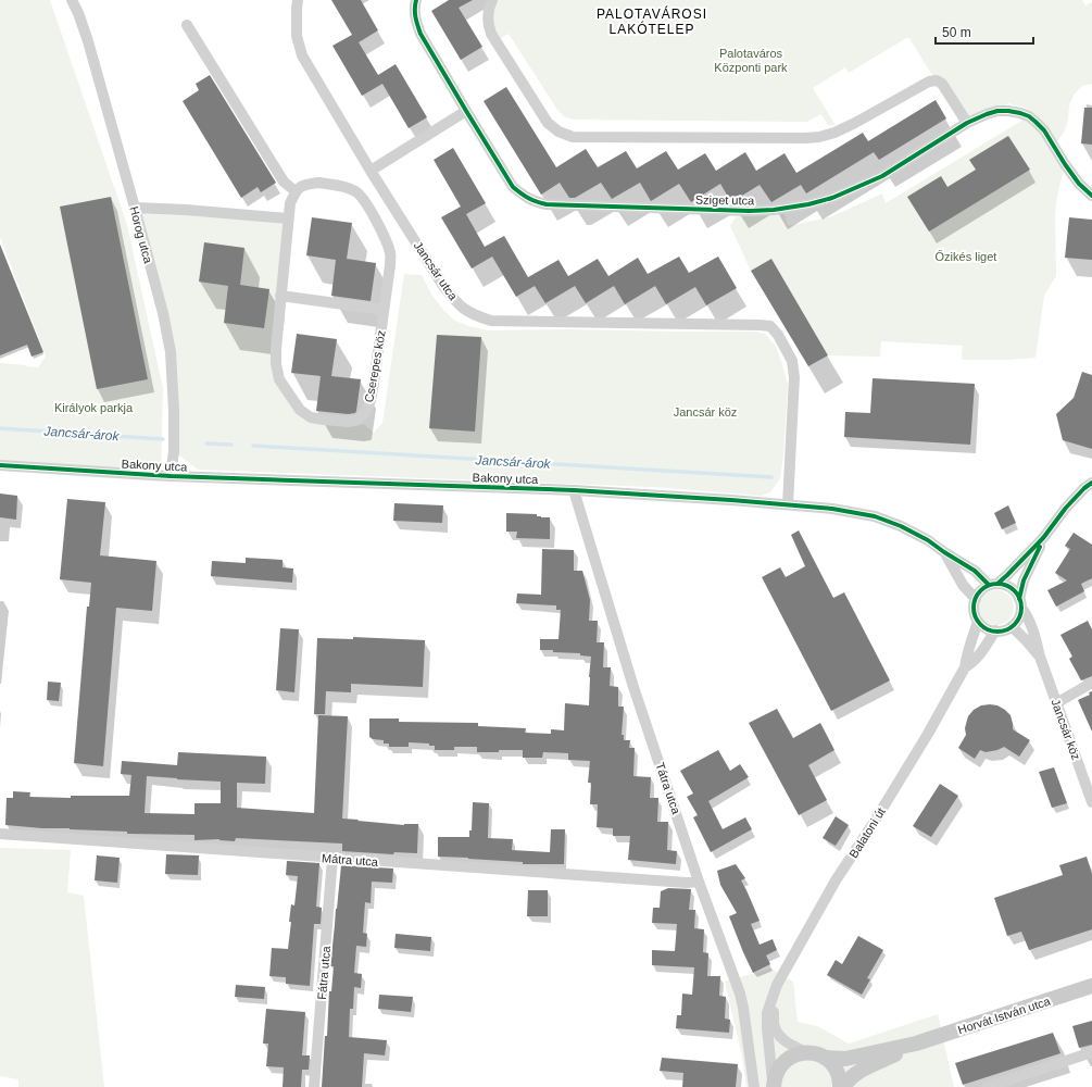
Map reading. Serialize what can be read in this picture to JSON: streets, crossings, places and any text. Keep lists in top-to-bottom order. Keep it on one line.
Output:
{"streets":{"main road":["Horvát István utca"],"street":["Sziget utca","Horog utca","Jancsár utca","Cserepes köz","Bakony utca","Jancsár köz","Tátra utca","Balatoni út","Mátra utca","Fátra utca"]},"crossings":[["Horog utca","Bakony utca"],["Jancsár utca","Bakony utca"],["Bakony utca","Jancsár köz"],["Bakony utca","Tátra utca"],["Bakony utca","Balatoni út"],["Jancsár köz","Balatoni út"],["Tátra utca","Mátra utca"],["Balatoni út","Horvát István utca"],["Mátra utca","Fátra utca"]],"districts":["PALOTAVÁROSI LAKÓTELEP"],"water":["Jancsár-árok"],"parks":["Palotaváros Központi park","Őzikés liget","Királyok parkja","Jancsár köz"],"scale_bar":"50 m"}
